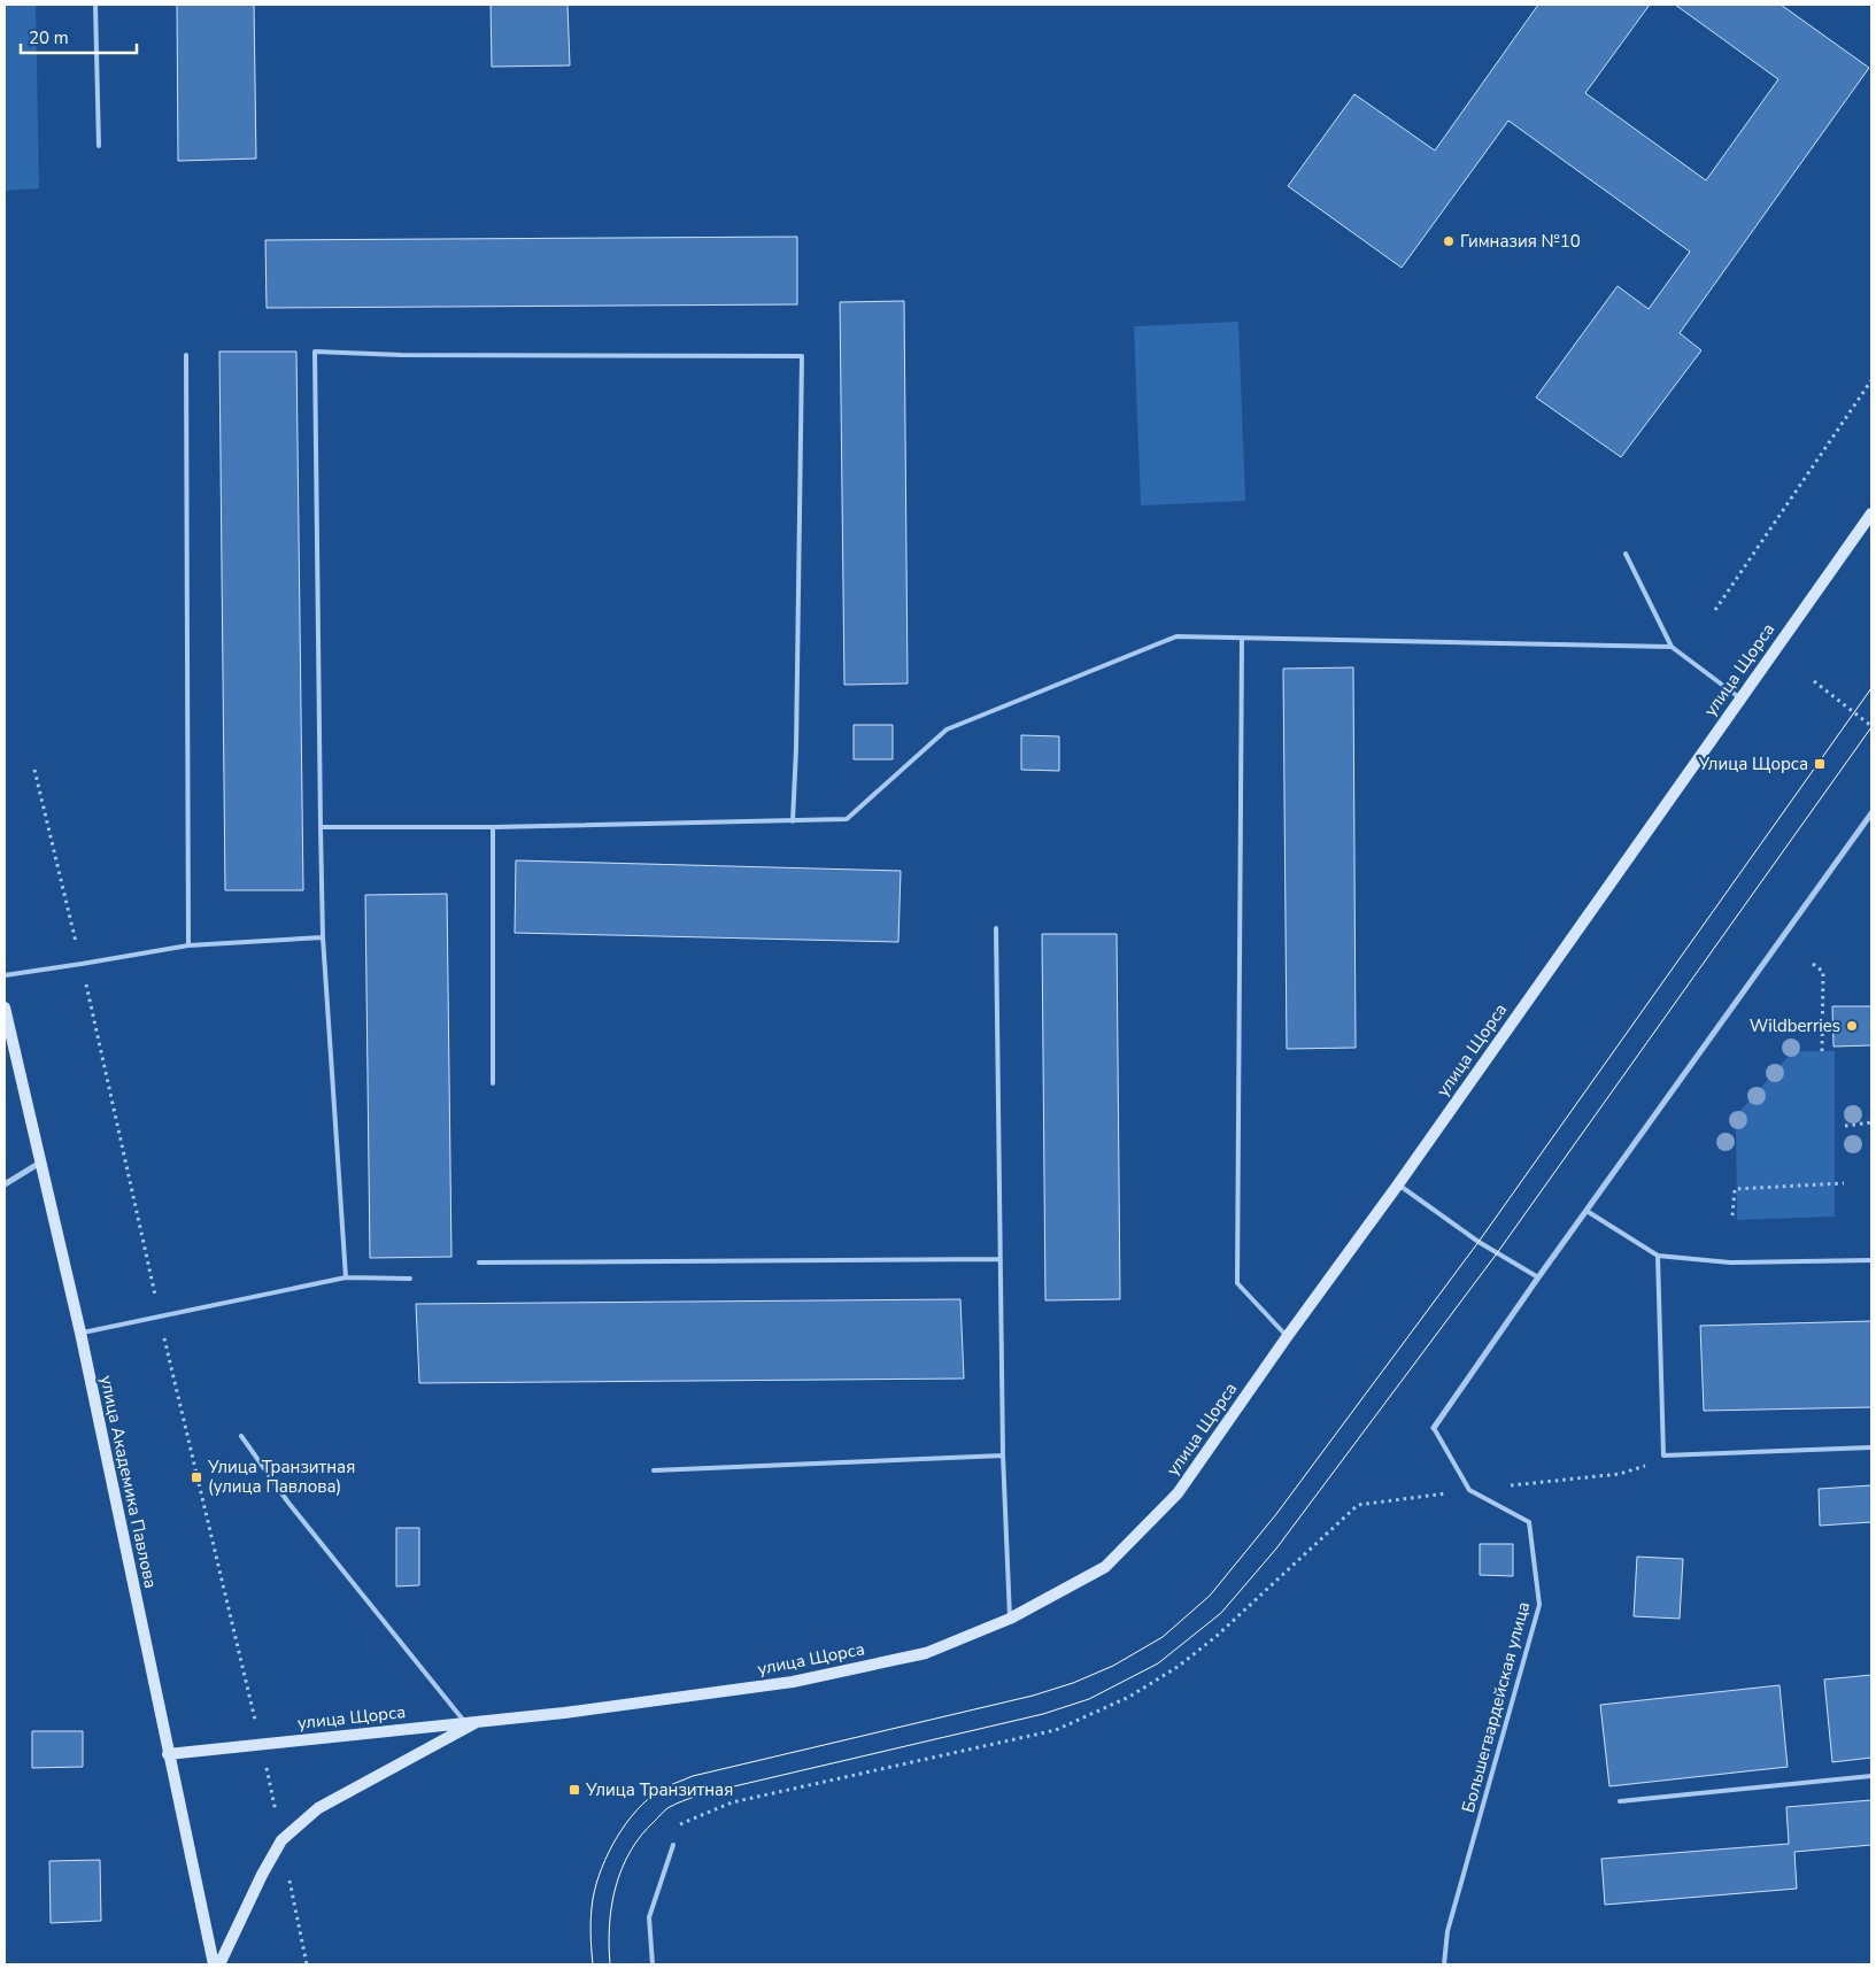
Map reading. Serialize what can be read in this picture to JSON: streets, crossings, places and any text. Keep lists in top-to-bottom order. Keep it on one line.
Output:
{"streets":{"main road":["улица Щорса","улица Академика Павлова"],"lane":["Большегвардейская улица"]},"crossings":[["улица Щорса","улица Академика Павлова"]],"places":{"other":["Гимназия №10","Wildberries"],"transit":["Улица Щорса","Улица Транзитная (улица Павлова)","Улица Транзитная"]},"scale_bar":"20 m"}
